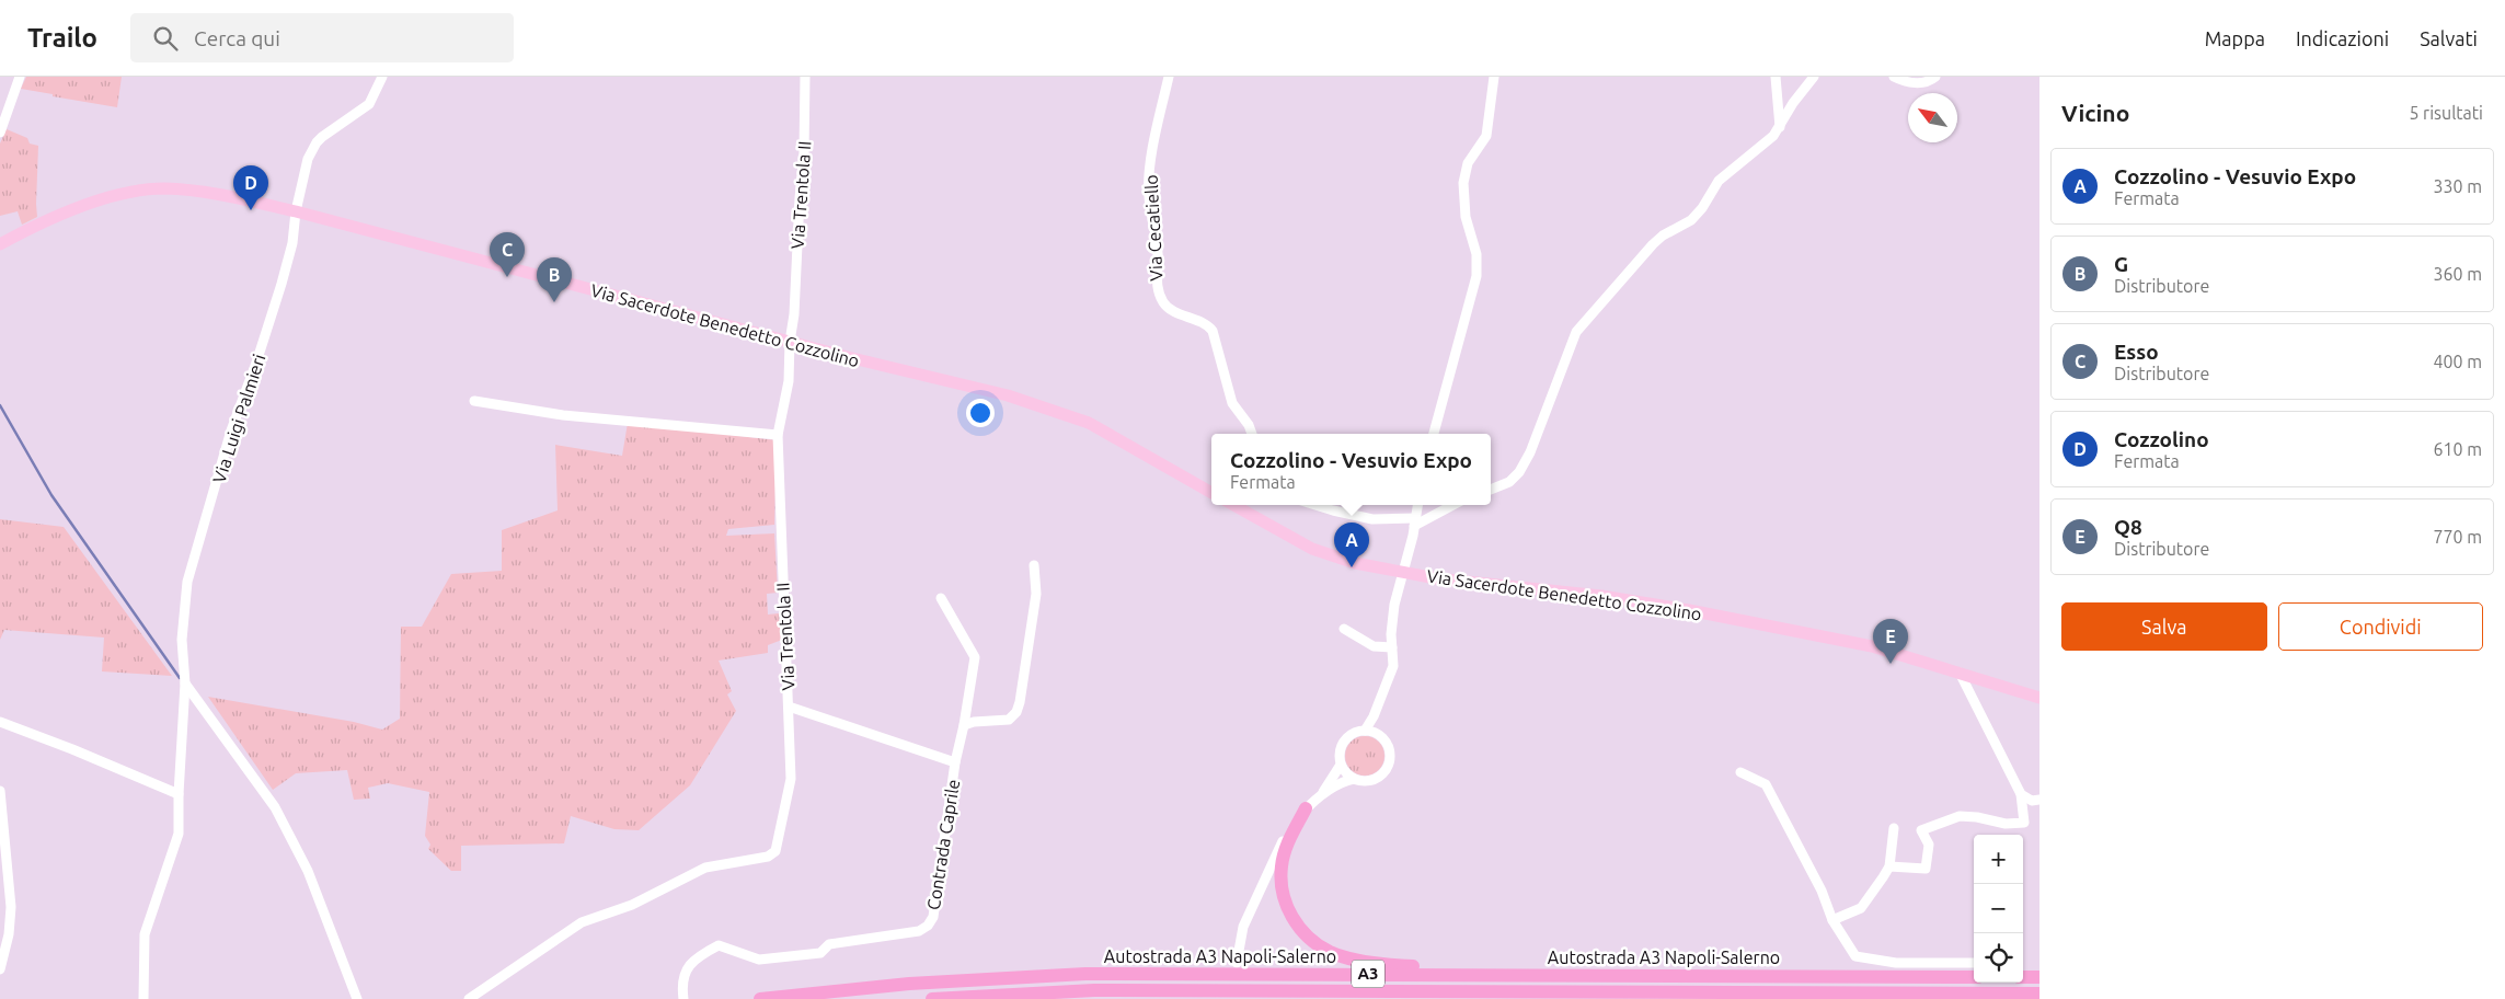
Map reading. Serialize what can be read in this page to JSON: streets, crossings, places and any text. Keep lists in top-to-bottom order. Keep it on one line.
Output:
{"streets":{"highway":["Autostrada A3 Napoli-Salerno","A3"],"main road":["Via Sacerdote Benedetto Cozzolino"],"street":["Via Trentola II","Via Cecatiello","Via Luigi Palmieri","Contrada Caprile"]},"crossings":[["Via Trentola II","Via Sacerdote Benedetto Cozzolino"],["Via Trentola II","Contrada Caprile"],["Via Sacerdote Benedetto Cozzolino","Via Luigi Palmieri"]],"north":"top left","page":{"header":"Trailo","search":"Cerca qui","nav":["Mappa","Indicazioni","Salvati"],"heading":["Vicino","5 risultati"],"list":[{"mark":"A","name":"Cozzolino - Vesuvio Expo","note":"Fermata","value":"330 m"},{"mark":"B","name":"G","note":"Distributore","value":"360 m"},{"mark":"C","name":"Esso","note":"Distributore","value":"400 m"},{"mark":"D","name":"Cozzolino","note":"Fermata","value":"610 m"},{"mark":"E","name":"Q8","note":"Distributore","value":"770 m"}],"pins":["D","C","B","A","E"],"popup":["Cozzolino - Vesuvio Expo","Fermata"],"buttons":["Salva","Condividi"],"map_buttons":["+","−"]}}
